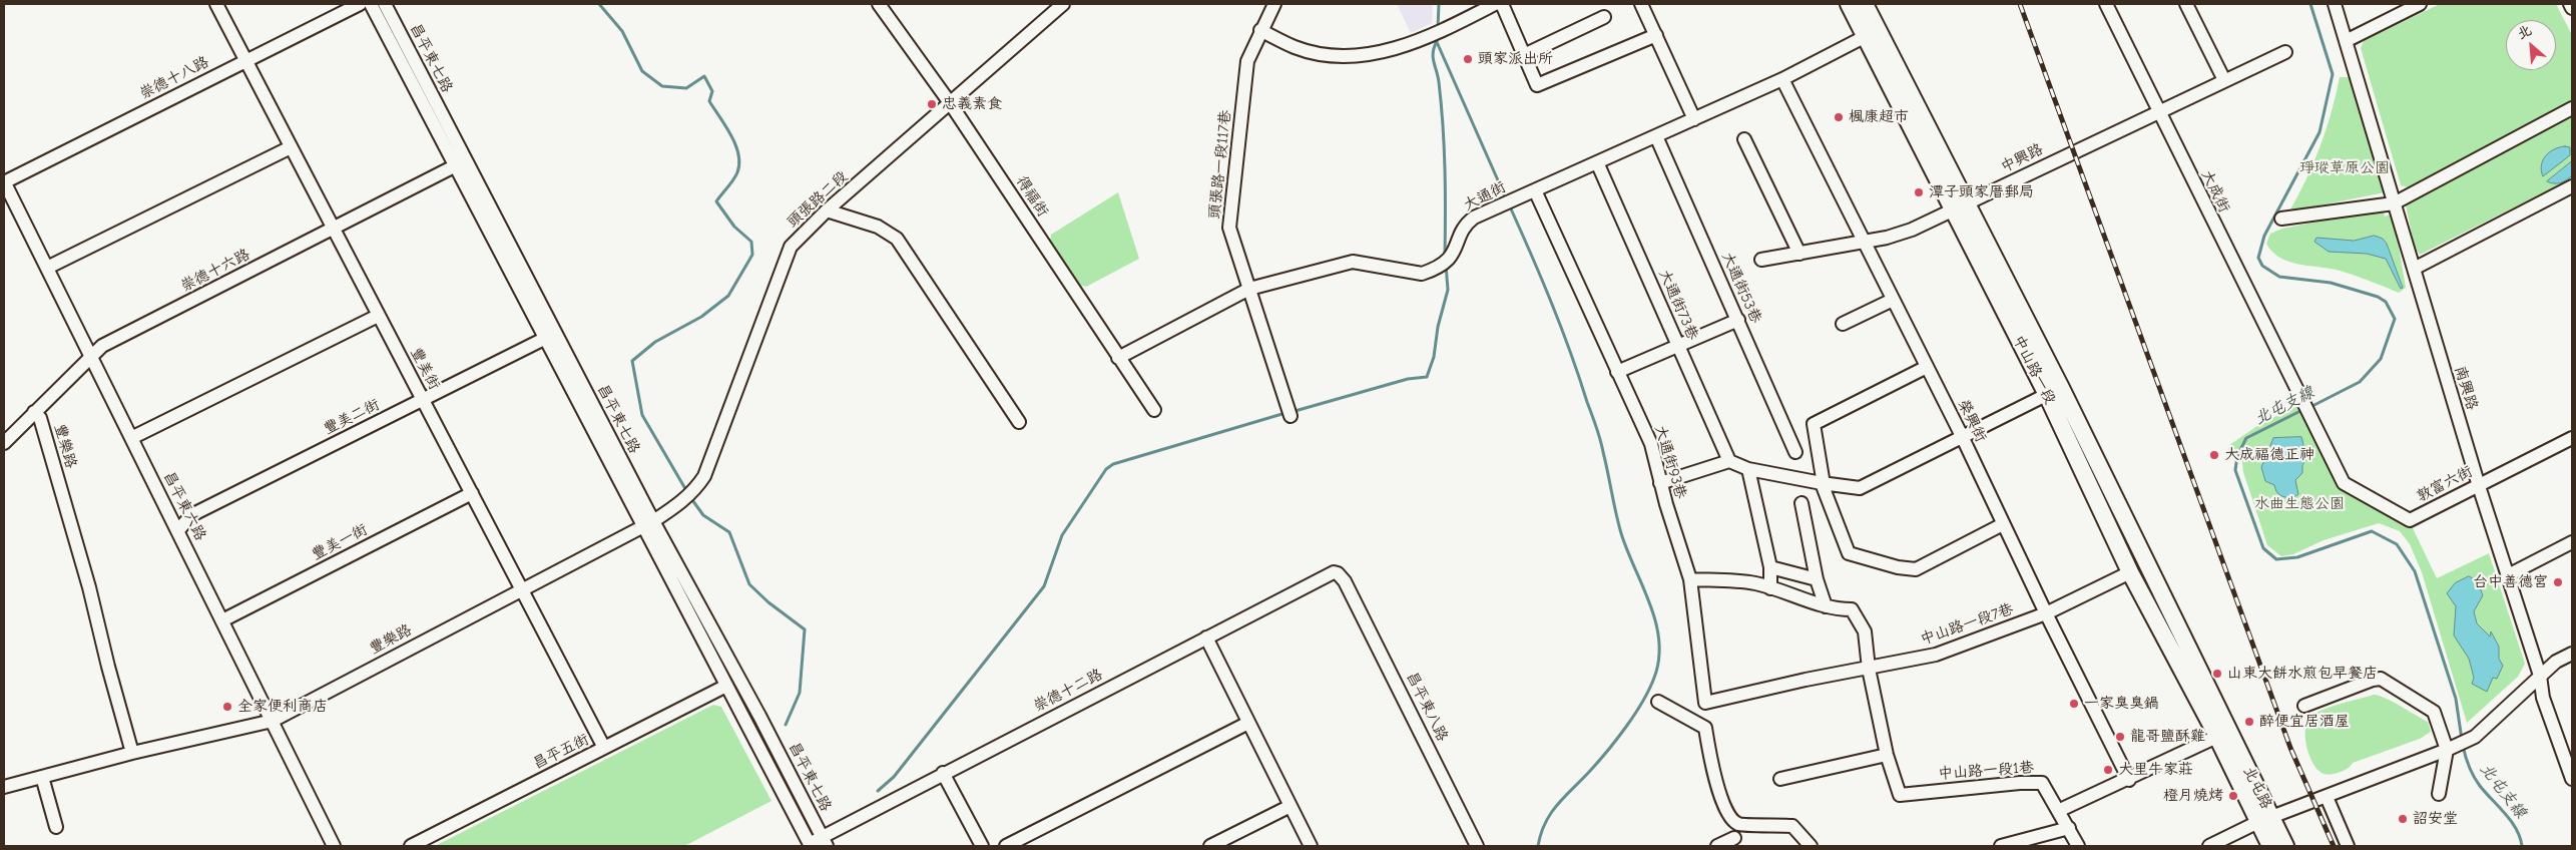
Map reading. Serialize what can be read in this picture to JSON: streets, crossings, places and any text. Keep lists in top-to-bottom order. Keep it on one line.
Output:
{"streets":{"main road":["中山路一段","北屯路"],"street":["昌平東七路","崇德十八路","中興路","頭張路一段117巷","大成街","得福街","大通街","頭張路二段","崇德十六路","大通街53巷","大通街73巷","豐美街","南興路","豐美二街","榮興街","豐樂路","大通街93巷","敦富六街","昌平東六路","豐美一街","中山路一段7巷","崇德十二路","昌平東八路","昌平五街","中山路一段1巷"]},"crossings":[["昌平東七路","頭張路二段"],["昌平東七路","崇德十六路"],["昌平東七路","豐美二街"],["昌平東七路","豐樂路"],["昌平東七路","崇德十二路"],["昌平東七路","昌平五街"],["崇德十八路","豐美街"],["崇德十八路","昌平東六路"],["中興路","大成街"],["中興路","中山路一段"],["中興路","榮興街"],["頭張路一段117巷","大通街"],["大成街","敦富六街"],["得福街","大通街"],["得福街","頭張路二段"],["大通街","大通街53巷"],["大通街","大通街73巷"],["大通街","中山路一段"],["大通街","榮興街"],["大通街","大通街93巷"],["頭張路二段","豐樂路"],["崇德十六路","豐美街"],["崇德十六路","豐樂路"],["崇德十六路","昌平東六路"],["豐美街","豐美二街"],["豐美街","豐樂路"],["豐美街","豐美一街"],["豐美街","昌平五街"],["中山路一段","中山路一段7巷"],["中山路一段","北屯路"],["南興路","敦富六街"],["豐美二街","昌平東六路"],["榮興街","中山路一段7巷"],["豐樂路","昌平東六路"],["大通街93巷","中山路一段7巷"],["昌平東六路","豐美一街"],["中山路一段7巷","中山路一段1巷"],["崇德十二路","昌平東八路"]],"water":["北屯支線"],"parks":["琤瑽草原公園","水曲生態公園"],"places":["頭家派出所","忠義素食","楓康超市","潭子頭家厝郵局","大成福德正神","台中善德宮","山東大餅水煎包早餐店","一家臭臭鍋","全家便利商店","醉便宜居酒屋","龍哥鹽酥雞","大里牛家莊","橙月燒烤","詔安堂"],"north":"top left"}
